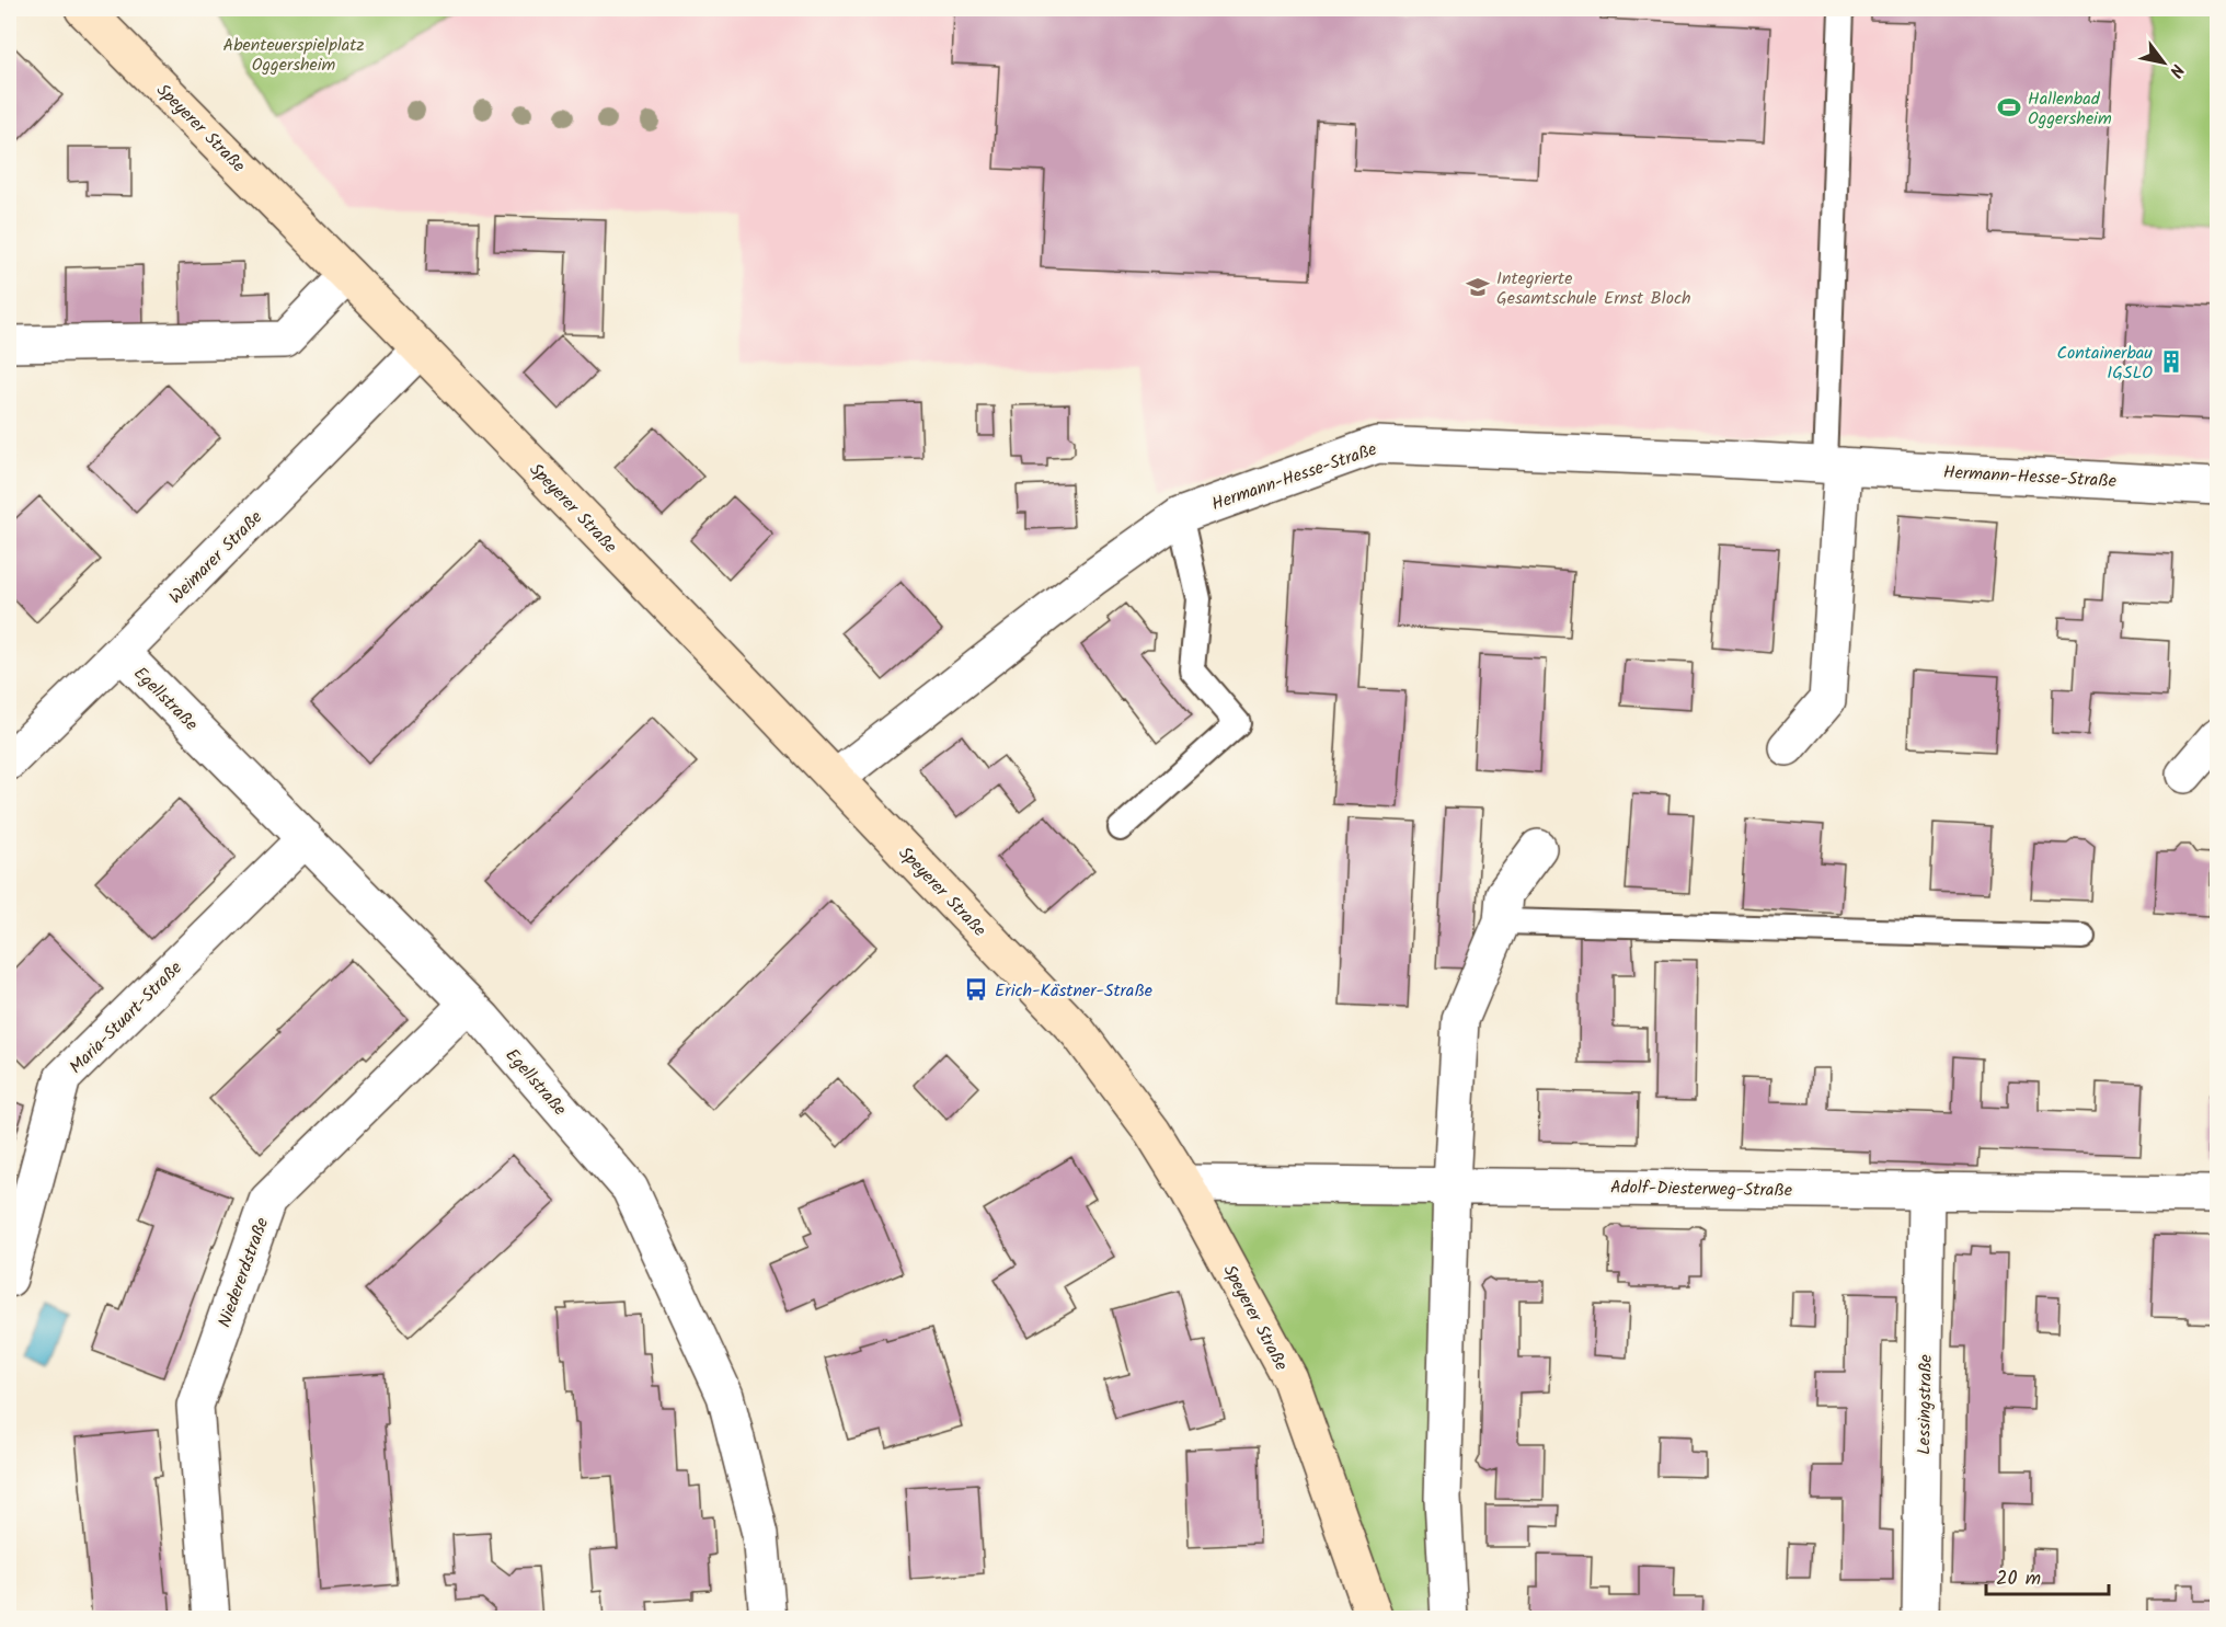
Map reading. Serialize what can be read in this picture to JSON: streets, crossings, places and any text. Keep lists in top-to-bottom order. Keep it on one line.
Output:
{"streets":{"street":["Speyerer Straße","Hermann-Hesse-Straße","Weimarer Straße","Egellstraße","Maria-Stuart-Straße","Adolf-Diesterweg-Straße","Niedererdstraße","Lessingstraße"]},"crossings":[["Speyerer Straße","Hermann-Hesse-Straße"],["Speyerer Straße","Weimarer Straße"],["Speyerer Straße","Adolf-Diesterweg-Straße"],["Weimarer Straße","Egellstraße"],["Egellstraße","Maria-Stuart-Straße"],["Egellstraße","Niedererdstraße"],["Adolf-Diesterweg-Straße","Lessingstraße"]],"parks":["Abenteuerspielplatz Oggersheim"],"places":{"sports":["Hallenbad Oggersheim"],"school or university":["Integrierte Gesamtschule Ernst Bloch"],"building":["Containerbau IGSLO"],"bus stop":["Erich-Kästner-Straße"]},"scale_bar":"20 m","north":"bottom right"}
